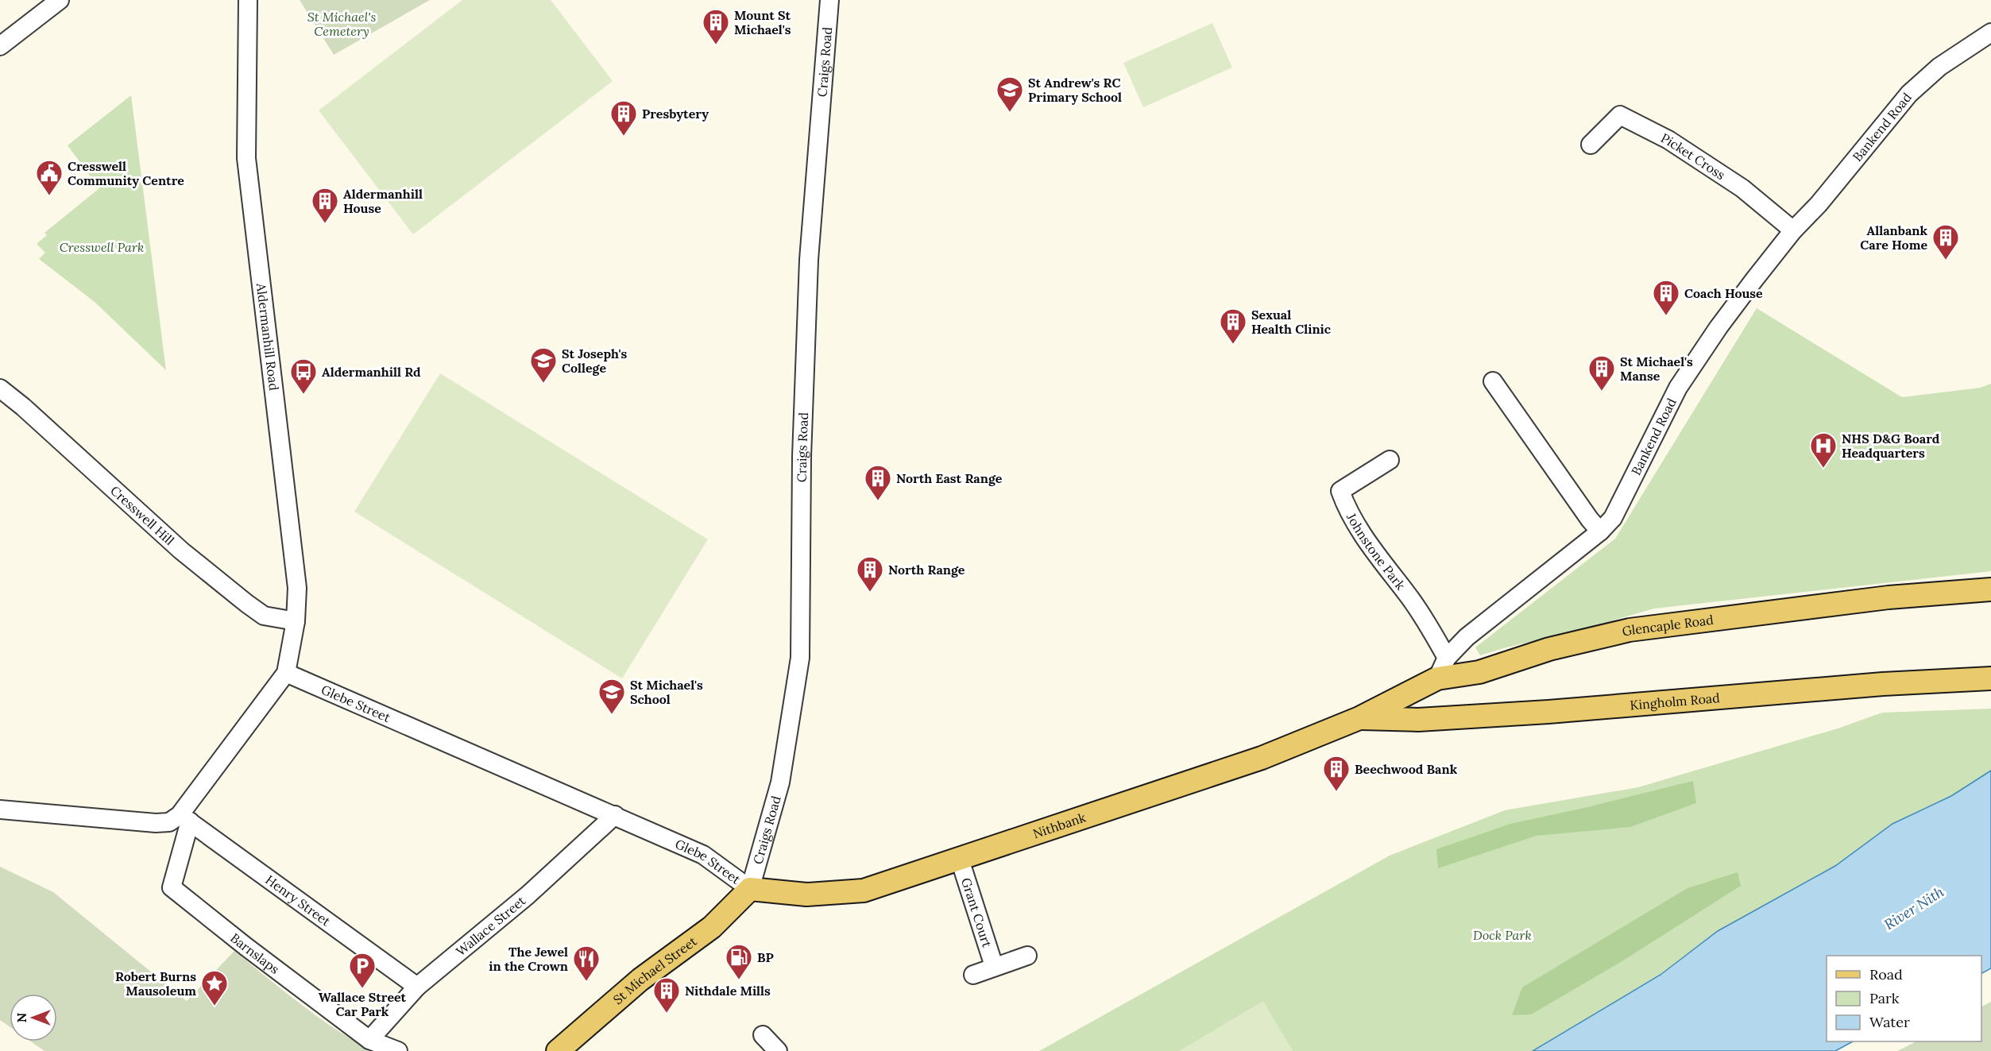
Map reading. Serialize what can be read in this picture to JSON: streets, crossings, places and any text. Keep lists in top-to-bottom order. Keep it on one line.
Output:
{"streets":{"main road":["Glencaple Road","Kingholm Road","Nithbank","St Michael Street"],"street":["Craigs Road","Bankend Road","Picket Cross","Aldermanhill Road","Cresswell Hill","Johnstone Park","Glebe Street","Henry Street","Grant Court","Wallace Street","Barnslaps"]},"crossings":[["Craigs Road","Glebe Street"],["Craigs Road","Nithbank"],["Craigs Road","St Michael Street"],["Bankend Road","Picket Cross"],["Bankend Road","Johnstone Park"],["Bankend Road","Glencaple Road"],["Aldermanhill Road","Cresswell Hill"],["Aldermanhill Road","Glebe Street"],["Glencaple Road","Kingholm Road"],["Glencaple Road","Nithbank"],["Kingholm Road","Nithbank"],["Glebe Street","Nithbank"],["Glebe Street","Wallace Street"],["Glebe Street","St Michael Street"],["Nithbank","Grant Court"],["Nithbank","St Michael Street"],["Henry Street","Wallace Street"],["Henry Street","Barnslaps"],["Wallace Street","Barnslaps"]],"water":["River Nith"],"parks":["St Michael's Cemetery","Cresswell Park","Dock Park"],"places":{"building":["Mount St Michael's","Presbytery","Aldermanhill House","Allanbank Care Home","Coach House","Sexual Health Clinic","St Michael's Manse","North East Range","North Range","Beechwood Bank","Nithdale Mills"],"school or university":["St Andrew's RC Primary School","St Joseph's College","St Michael's School"],"public building":["Cresswell Community Centre"],"bus stop":["Aldermanhill Rd"],"hospital":["NHS D&G Board Headquarters"],"fuel station":["BP"],"restaurant":["The Jewel in the Crown"],"parking":["Wallace Street Car Park"],"place":["Robert Burns Mausoleum"]},"legend":["Road","Park","Water"],"north":"left"}
